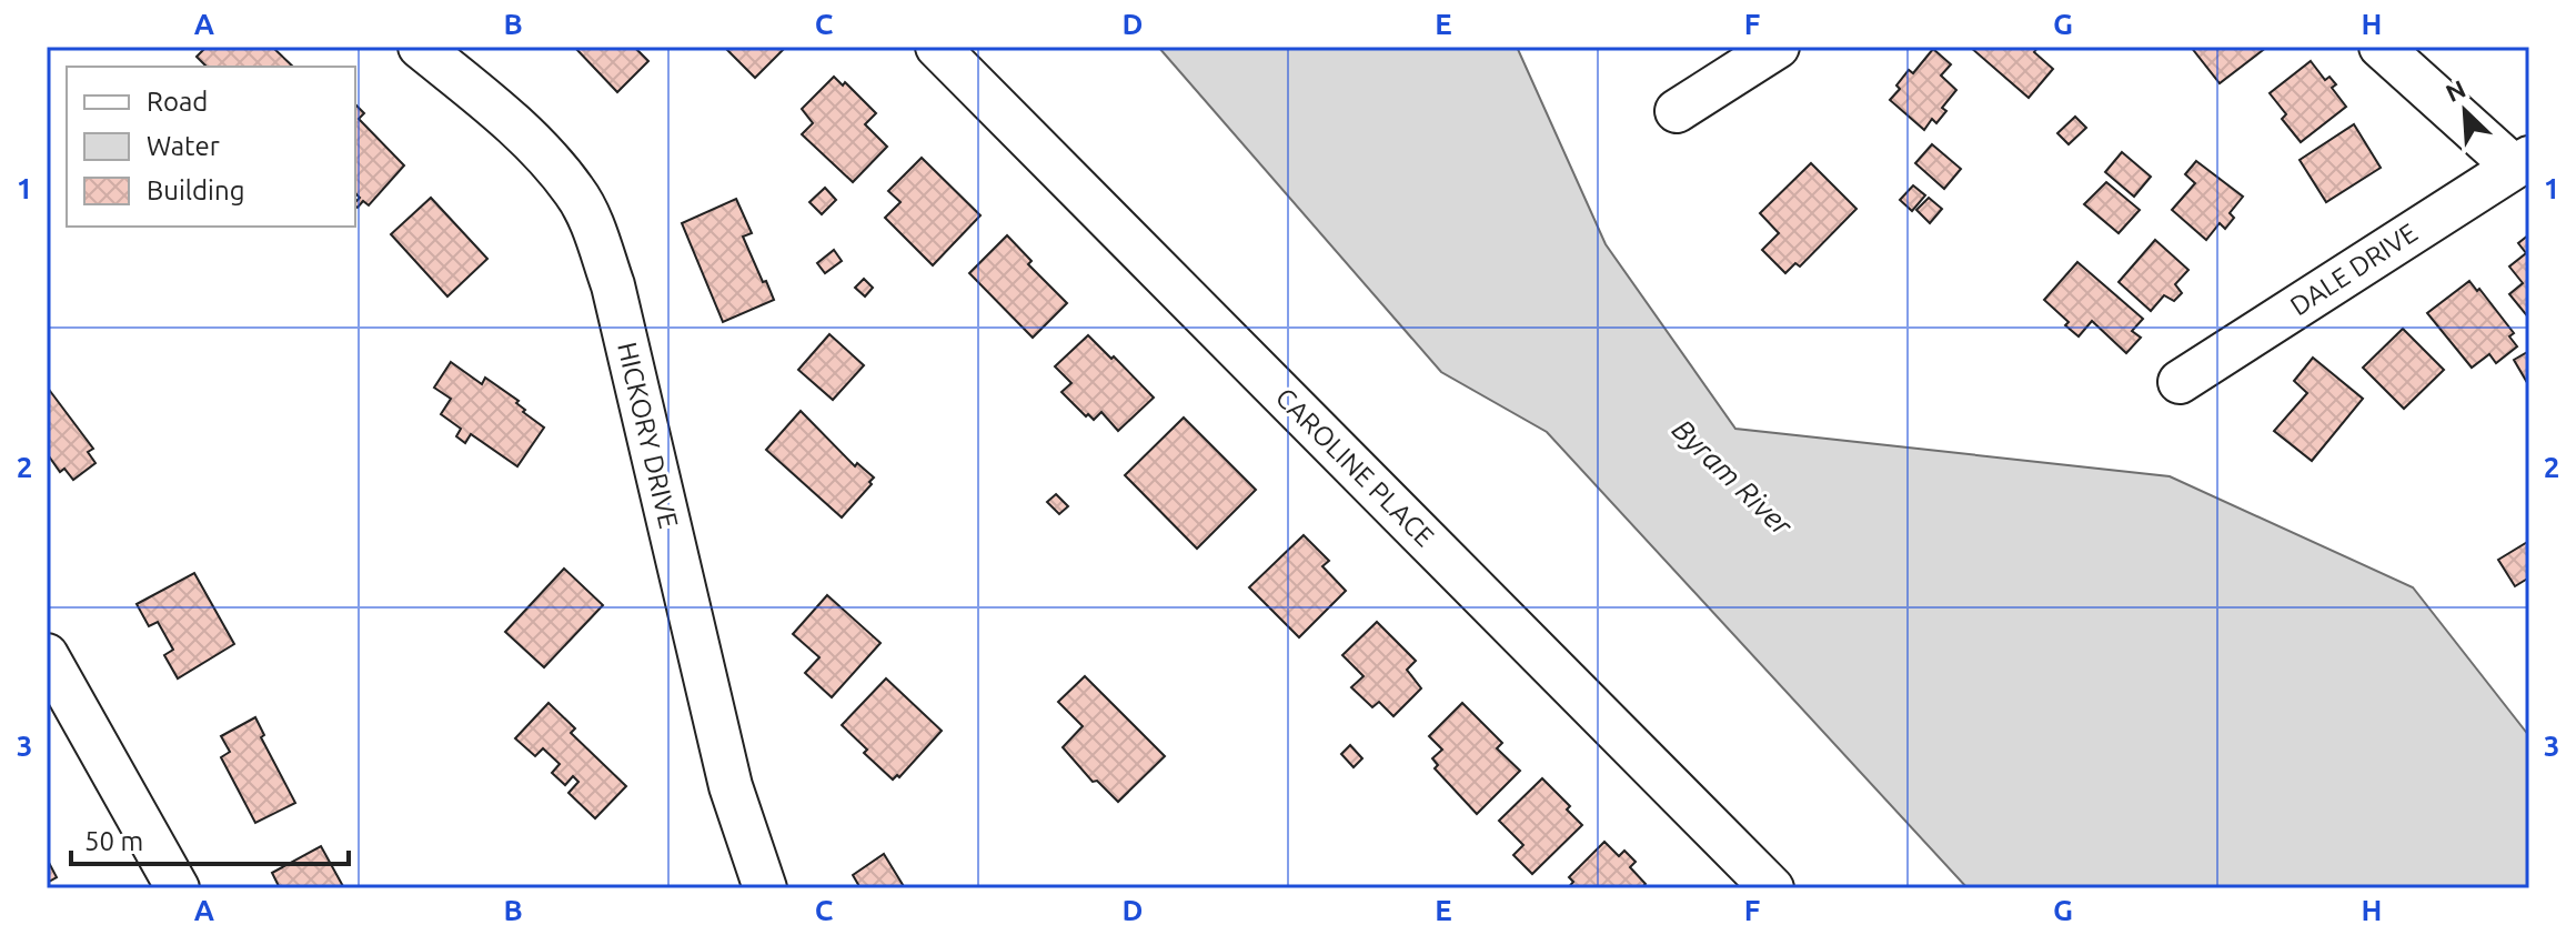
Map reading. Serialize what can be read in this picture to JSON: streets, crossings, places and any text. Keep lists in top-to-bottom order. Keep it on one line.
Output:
{"streets":{"street":["DALE DRIVE","HICKORY DRIVE","CAROLINE PLACE"]},"water":["Byram River"],"legend":["Road","Water","Building"],"scale_bar":"50 m","north":"top left","grid":{"columns":["A","B","C","D","E","F","G","H"],"rows":["1","2","3"]}}
